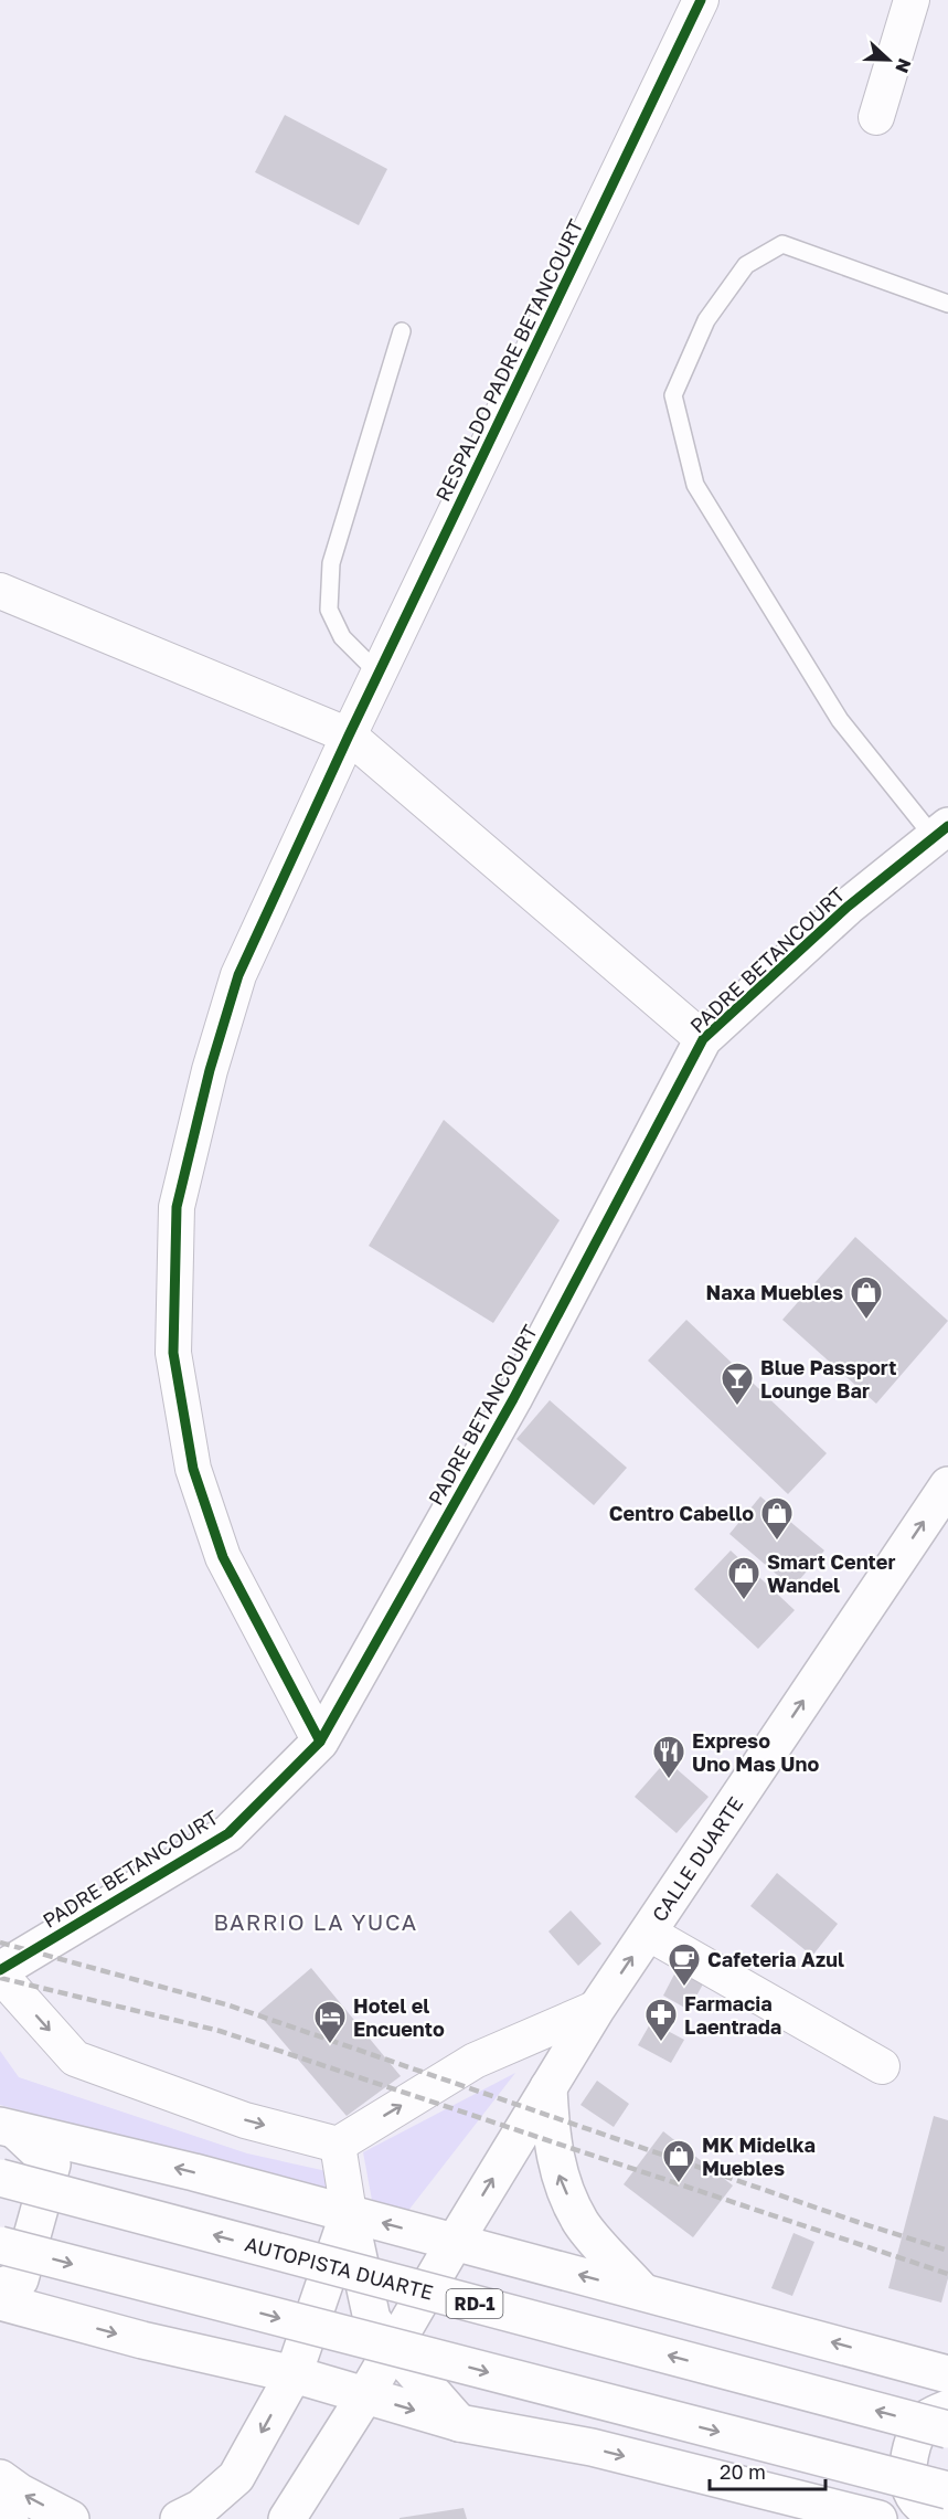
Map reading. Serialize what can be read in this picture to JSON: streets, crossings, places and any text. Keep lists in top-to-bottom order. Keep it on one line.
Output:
{"streets":{"main road":["PADRE BETANCOURT","CALLE DUARTE","AUTOPISTA DUARTE","RD-1"],"street":["RESPALDO PADRE BETANCOURT"]},"crossings":[["RESPALDO PADRE BETANCOURT","PADRE BETANCOURT"]],"one_way":["CALLE DUARTE"],"districts":["BARRIO LA YUCA"],"places":{"shop":["Naxa Muebles","Centro Cabello","Smart Center Wandel","MK Midelka Muebles"],"bar":["Blue Passport Lounge Bar"],"restaurant":["Expreso Uno Mas Uno"],"cafe":["Cafeteria Azul"],"pharmacy":["Farmacia Laentrada"],"hotel":["Hotel el Encuento"]},"scale_bar":"20 m","north":"right"}
